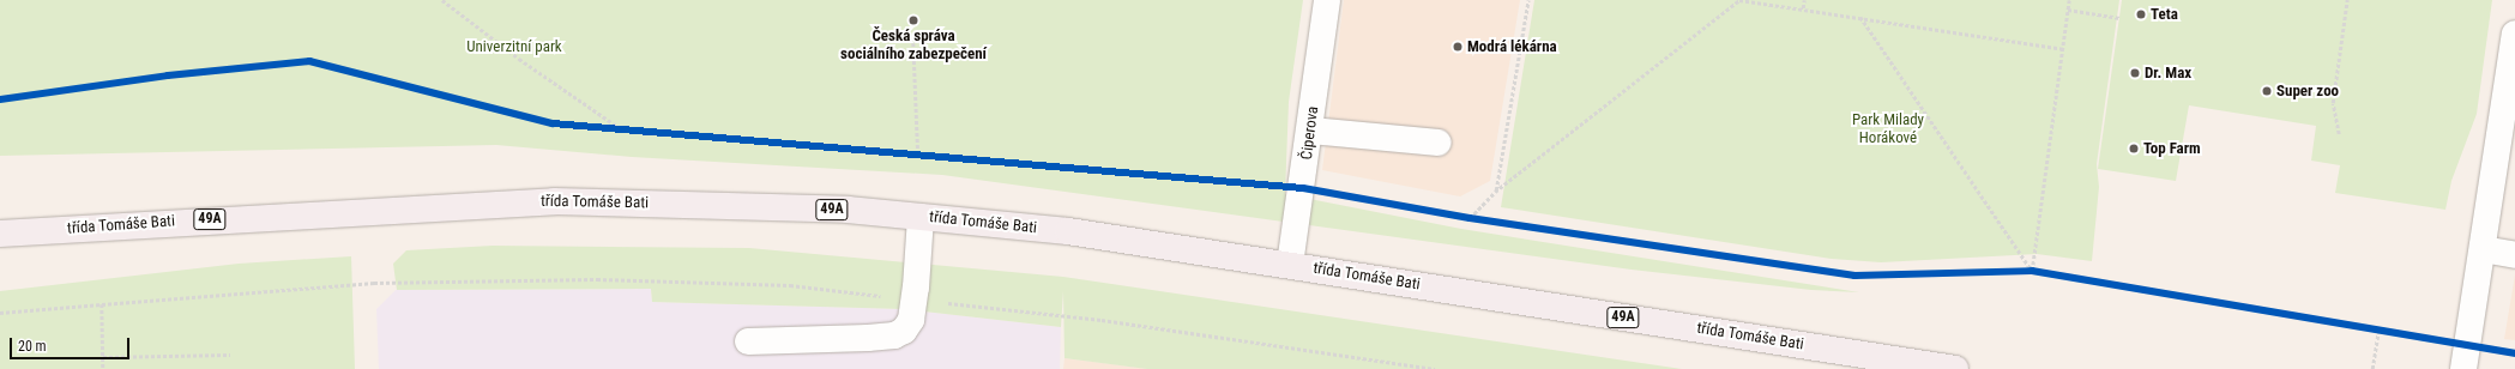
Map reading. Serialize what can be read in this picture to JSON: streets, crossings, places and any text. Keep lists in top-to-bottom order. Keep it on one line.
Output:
{"streets":{"main road":["třída Tomáše Bati","49A"],"street":["Čiperova"]},"crossings":[["Čiperova","třída Tomáše Bati"]],"parks":["Univerzitní park","Park Milady Horákové"],"places":["Teta","Česká správa sociálního zabezpečení","Modrá lékárna","Dr. Max","Super zoo","Top Farm"],"scale_bar":"20 m"}
